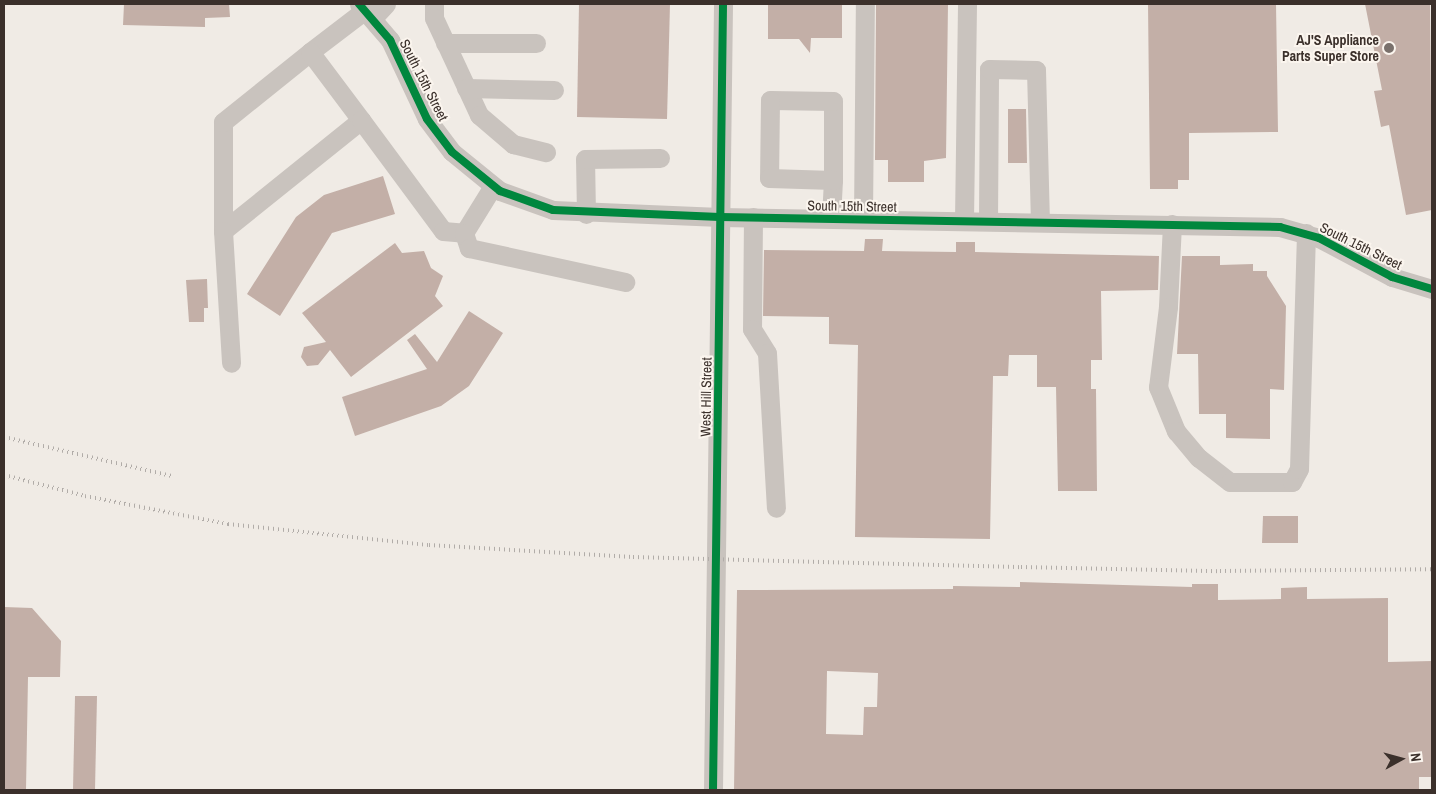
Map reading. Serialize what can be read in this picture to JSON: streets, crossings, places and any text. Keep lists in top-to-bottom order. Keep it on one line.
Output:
{"streets":{"street":["South 15th Street","West Hill Street"]},"crossings":[["South 15th Street","West Hill Street"]],"places":["AJ'S Appliance Parts Super Store"],"north":"right"}
